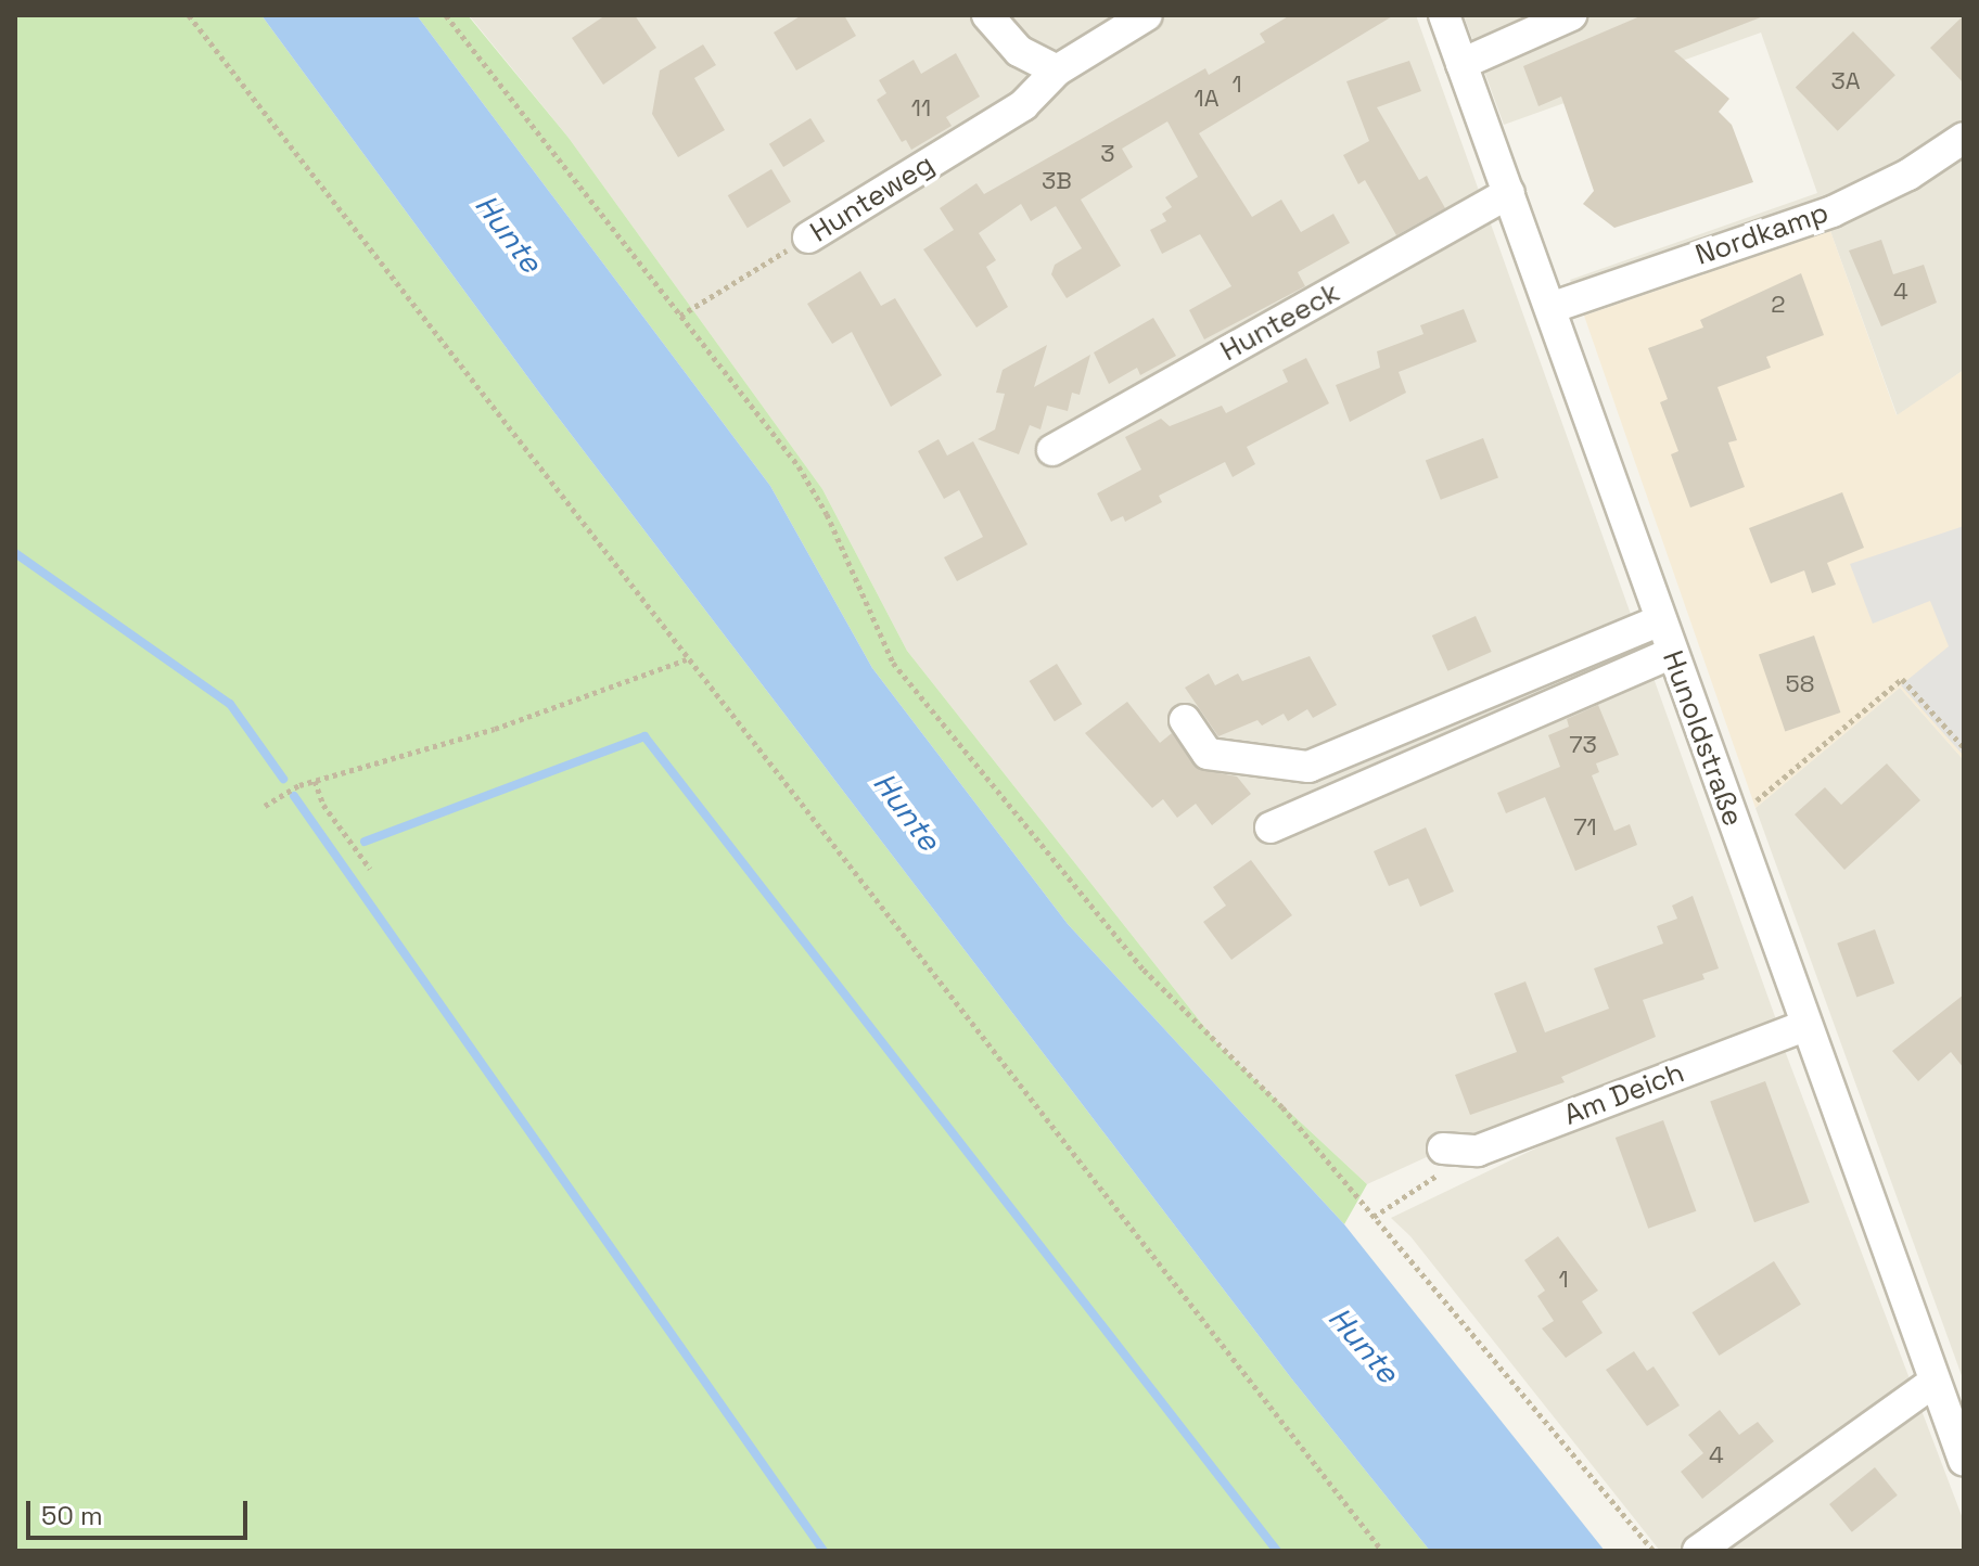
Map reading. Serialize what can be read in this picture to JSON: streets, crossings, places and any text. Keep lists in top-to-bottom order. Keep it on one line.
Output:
{"streets":{"street":["Hunteweg","Nordkamp","Hunteeck","Hunoldstraße","Am Deich"]},"crossings":[["Nordkamp","Hunoldstraße"],["Hunteeck","Hunoldstraße"],["Hunoldstraße","Am Deich"]],"water":["Hunte"],"house_numbers":["3A","1","1A","11","3","3B","4","2","58","73","71","1","4"],"scale_bar":"50 m"}
